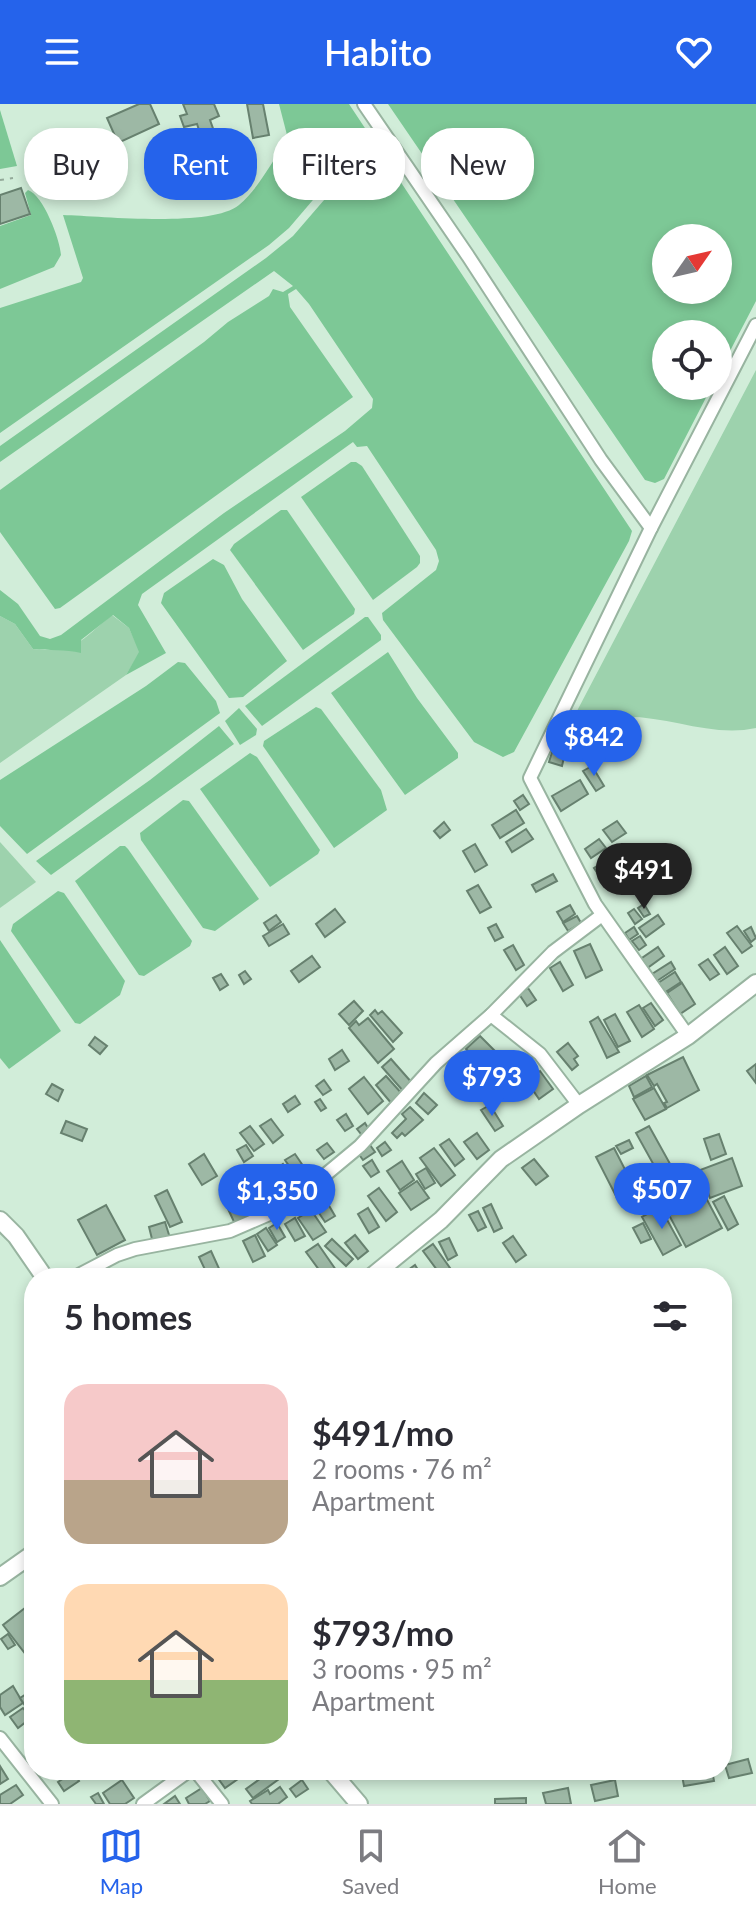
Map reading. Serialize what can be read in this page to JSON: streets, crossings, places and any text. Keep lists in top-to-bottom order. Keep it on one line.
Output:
{"north":"top right","page":{"header":"Habito","chip":["Buy","Rent","Filters","New"],"price":["$842","$491","$793","$507","$1,350"],"heading":"5 homes","list":[{"name":"$491/mo","note":"2 rooms · 76 m² · Apartment"},{"name":"$793/mo","note":"3 rooms · 95 m² · Apartment"}],"tabs":["Map","Saved","Home"]}}
